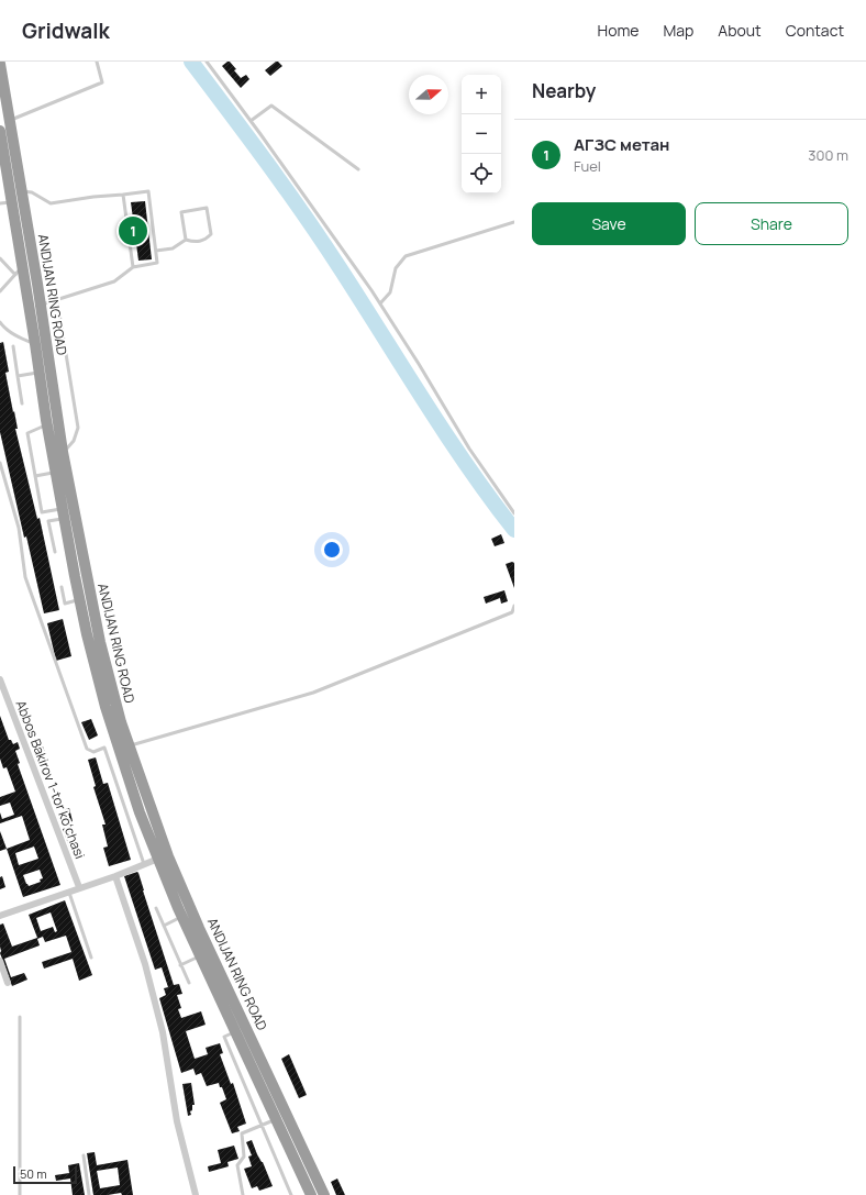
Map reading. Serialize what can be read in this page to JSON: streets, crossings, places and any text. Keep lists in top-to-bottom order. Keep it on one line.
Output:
{"streets":{"highway":["ANDIJAN RING ROAD"],"street":["Abbos Bakirov 1-tor koʻchasi"]},"scale_bar":"50 m","north":"right","page":{"header":"Gridwalk","nav":["Home","Map","About","Contact"],"heading":"Nearby","map_buttons":["+","−"],"list":[{"mark":"1","name":"АГЗС метан","note":"Fuel","value":"300 m"}],"buttons":["Save","Share"],"pins":"1","scale":"50 m"}}
